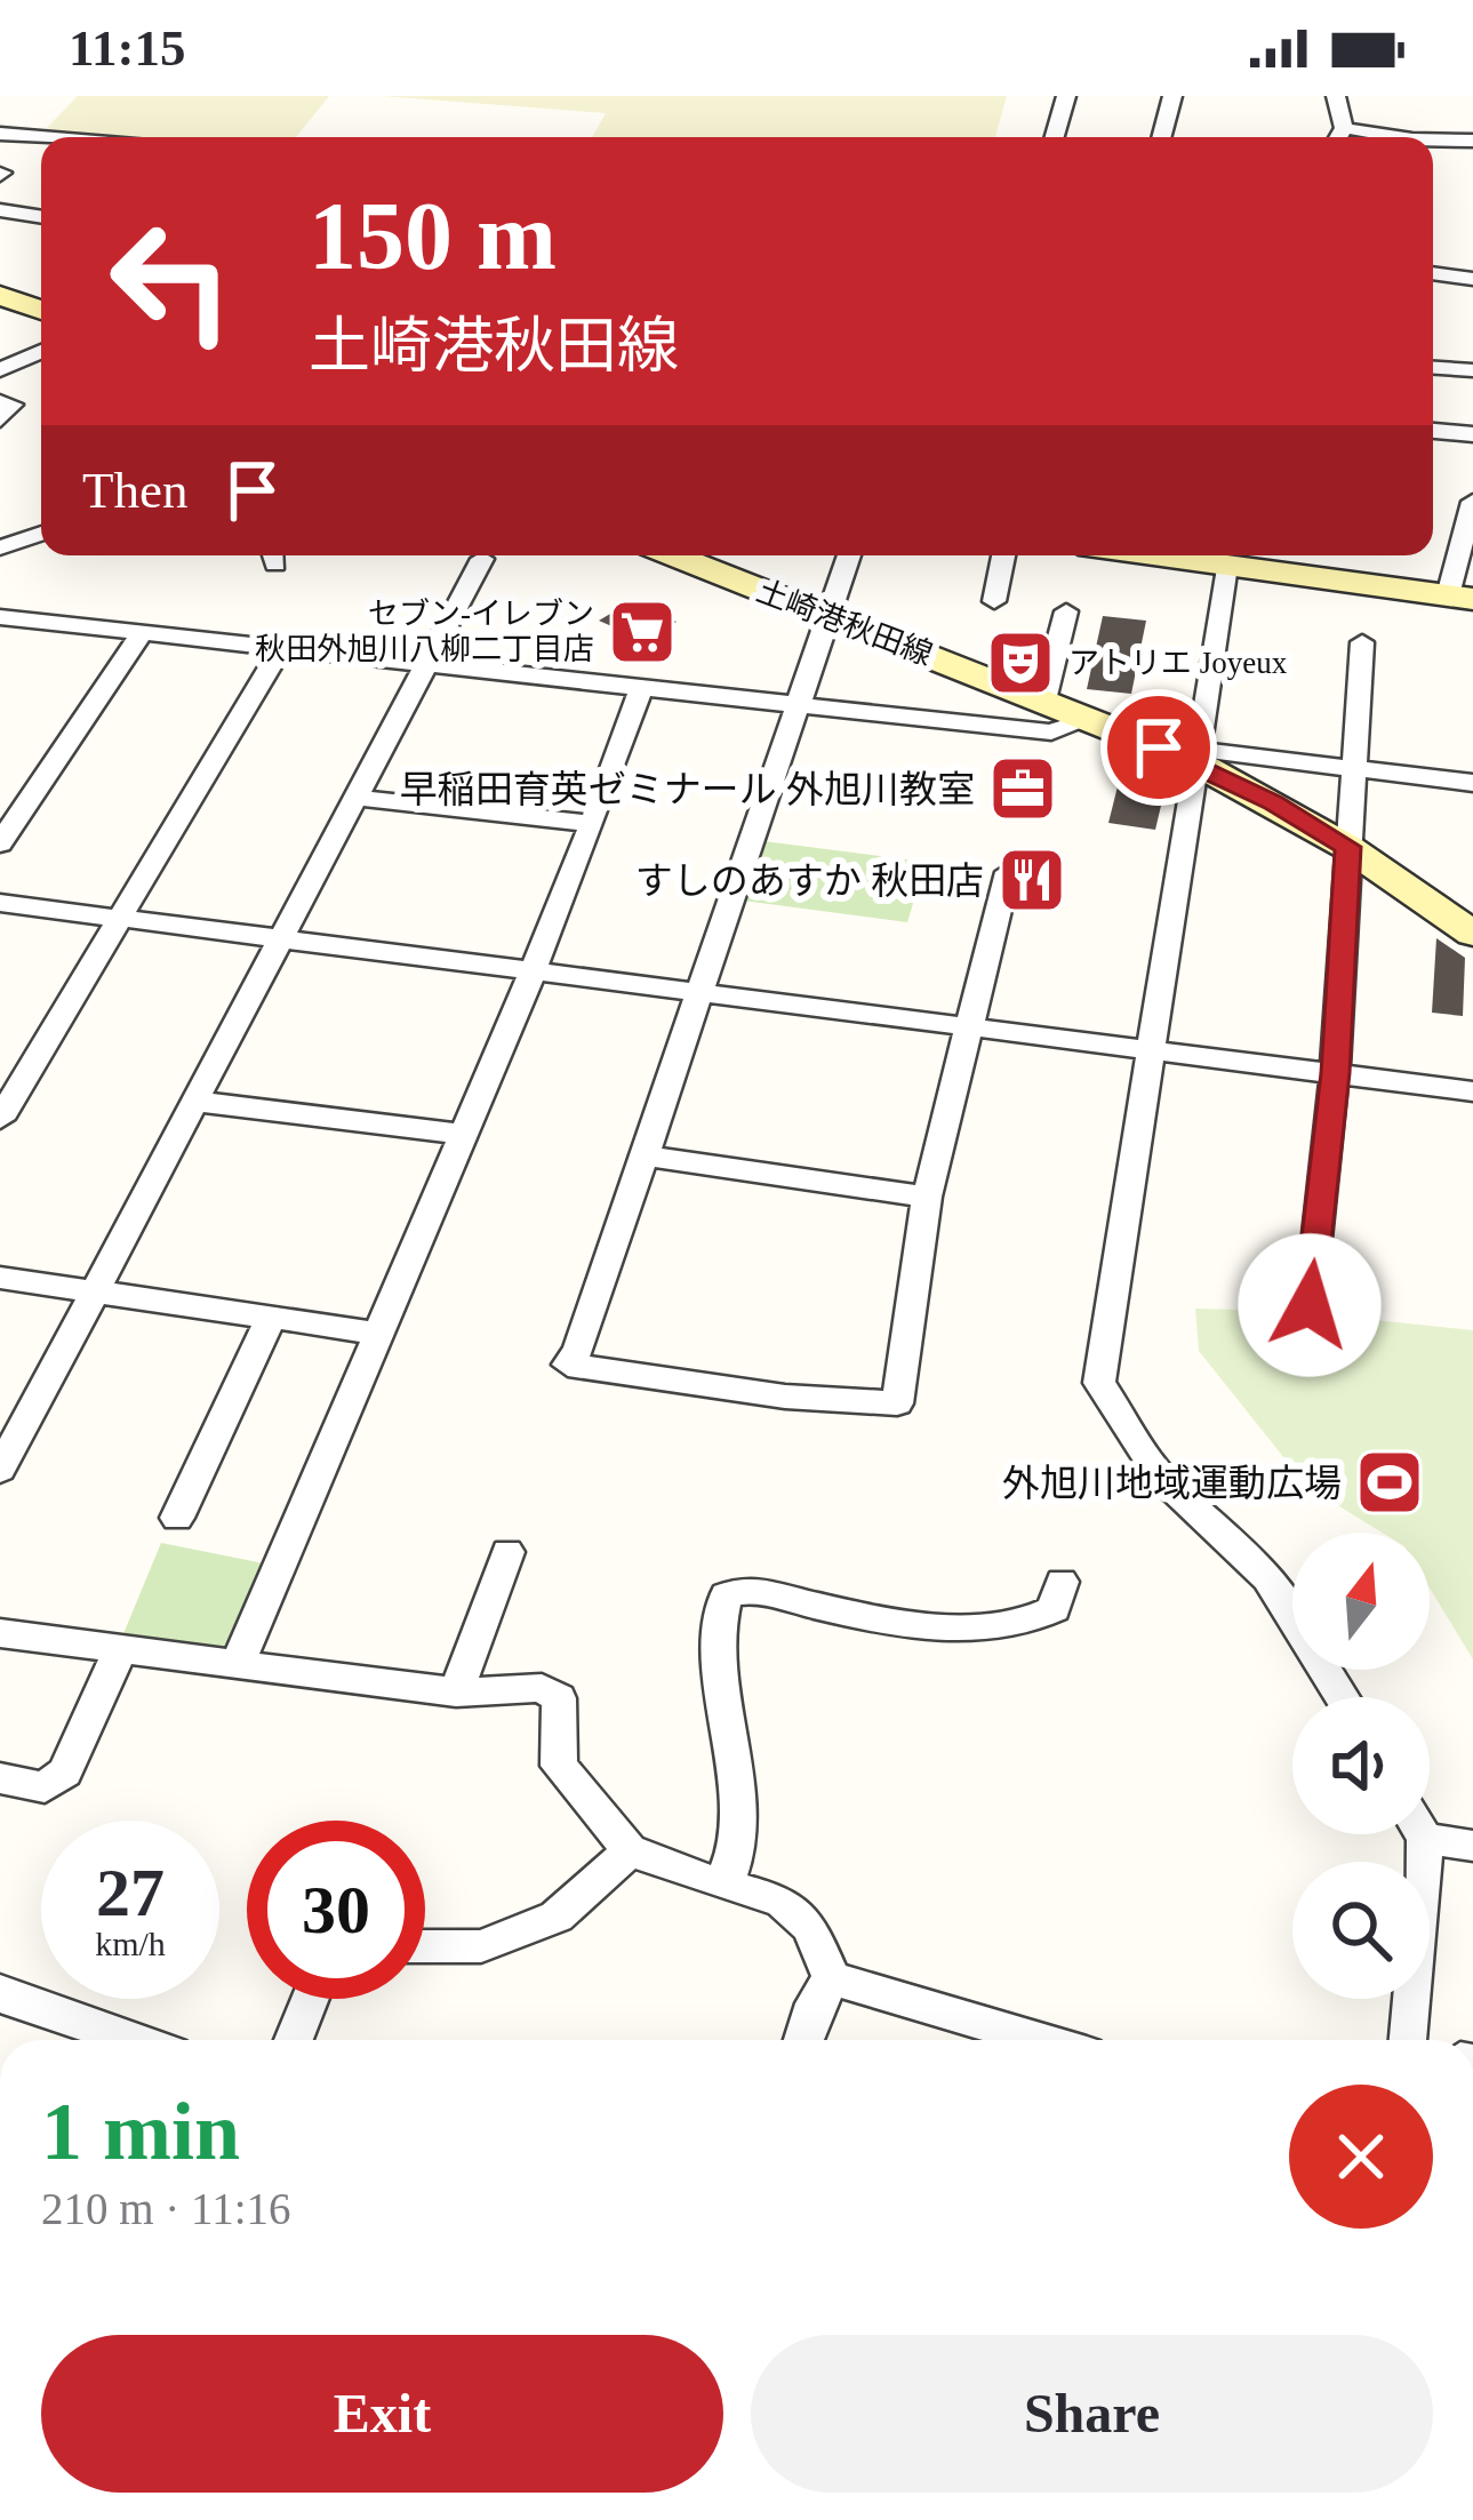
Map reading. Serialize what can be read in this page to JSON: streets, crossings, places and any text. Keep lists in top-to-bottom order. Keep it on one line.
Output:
{"streets":{"main road":["土崎港秋田線"]},"places":{"supermarket":["セブン-イレブン 秋田外旭川八柳二丁目店"],"theatre":["アトリエ Joyeux"],"office":["早稲田育英ゼミナール 外旭川教室"],"restaurant":["すしのあすか 秋田店"],"sports":["外旭川地域運動広場"]},"north":"top","page":{"status":"11:15","turn":["150 m","土崎港秋田線"],"then":"Then","speed":"27 km/h","limit":"30","heading":["1 min","210 m · 11:16"],"buttons":["Exit","Share"]}}
